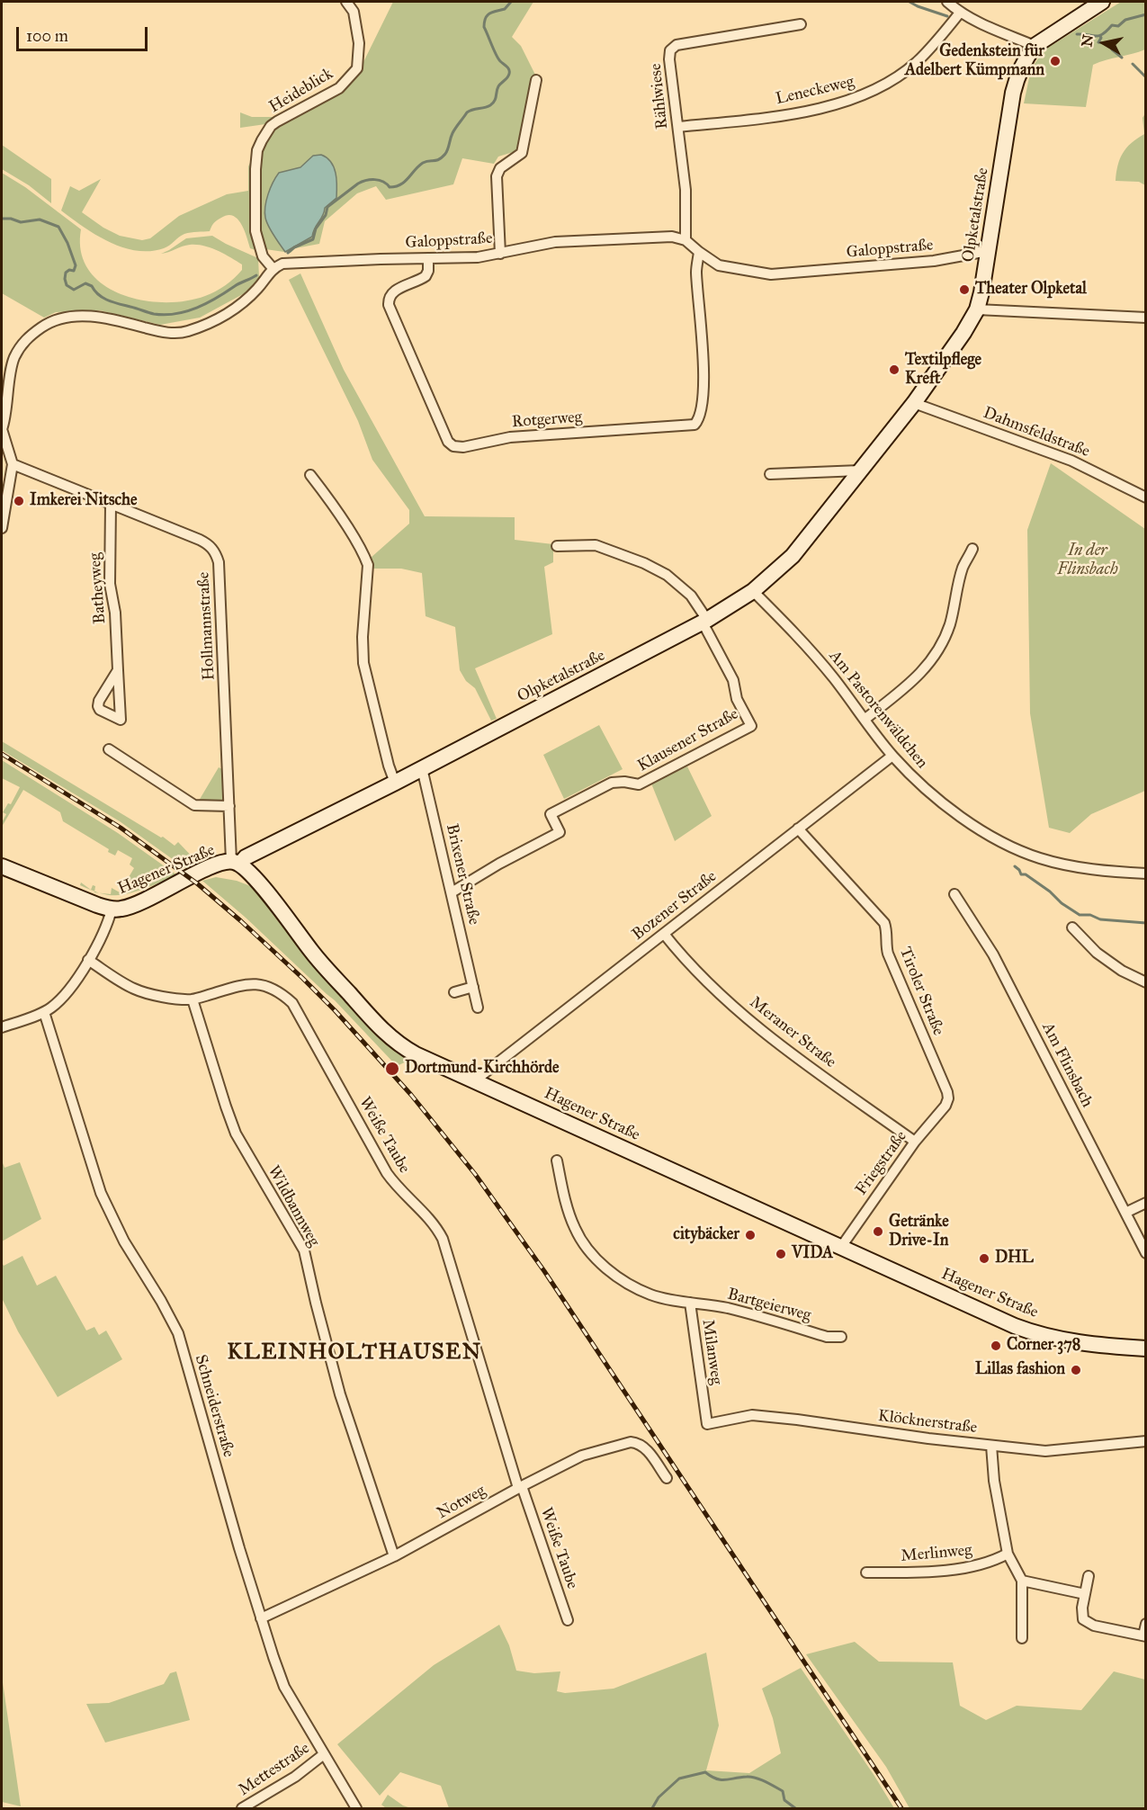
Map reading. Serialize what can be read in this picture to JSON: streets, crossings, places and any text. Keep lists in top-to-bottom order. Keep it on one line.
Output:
{"streets":{"main road":["Olpketalstraße","Hagener Straße"],"street":["Heideblick","Leneckeweg","Rählwiese","Galoppstraße","Rotgerweg","Dahmsfeldstraße","Batheyweg","Hollmannstraße","Am Pastorenwäldchen","Klausener Straße","Brixener Straße","Bozener Straße","Tiroler Straße","Meraner Straße","Am Flinsbach","Weiße Taube","Friegstraße","Wildbannweg","Bartgeierweg","Milanweg","Schneiderstraße","Klöcknerstraße","Notweg","Merlinweg","Mettestraße"]},"crossings":[["Heideblick","Galoppstraße"],["Leneckeweg","Rählwiese"],["Rählwiese","Galoppstraße"],["Olpketalstraße","Galoppstraße"],["Olpketalstraße","Dahmsfeldstraße"],["Olpketalstraße","Hollmannstraße"],["Olpketalstraße","Am Pastorenwäldchen"],["Olpketalstraße","Klausener Straße"],["Olpketalstraße","Hagener Straße"],["Olpketalstraße","Brixener Straße"],["Galoppstraße","Rotgerweg"],["Batheyweg","Hollmannstraße"],["Hollmannstraße","Hagener Straße"],["Am Pastorenwäldchen","Bozener Straße"],["Klausener Straße","Brixener Straße"],["Hagener Straße","Bozener Straße"],["Hagener Straße","Friegstraße"],["Bozener Straße","Tiroler Straße"],["Bozener Straße","Meraner Straße"],["Tiroler Straße","Friegstraße"],["Meraner Straße","Friegstraße"],["Weiße Taube","Wildbannweg"],["Weiße Taube","Notweg"],["Wildbannweg","Notweg"],["Bartgeierweg","Milanweg"],["Milanweg","Klöcknerstraße"],["Schneiderstraße","Notweg"],["Schneiderstraße","Mettestraße"]],"districts":["KLEINHOLTHAUSEN"],"parks":["In der Flinsbach"],"places":["Gedenkstein für Adelbert Kümpmann","Theater Olpketal","Textilpflege Kreft","Imkerei Nitsche","Dortmund-Kirchhörde","Getränke Drive-In","citybäcker","VIDA","DHL","Corner 378","Lillas fashion"],"scale_bar":"100 m","north":"left"}
